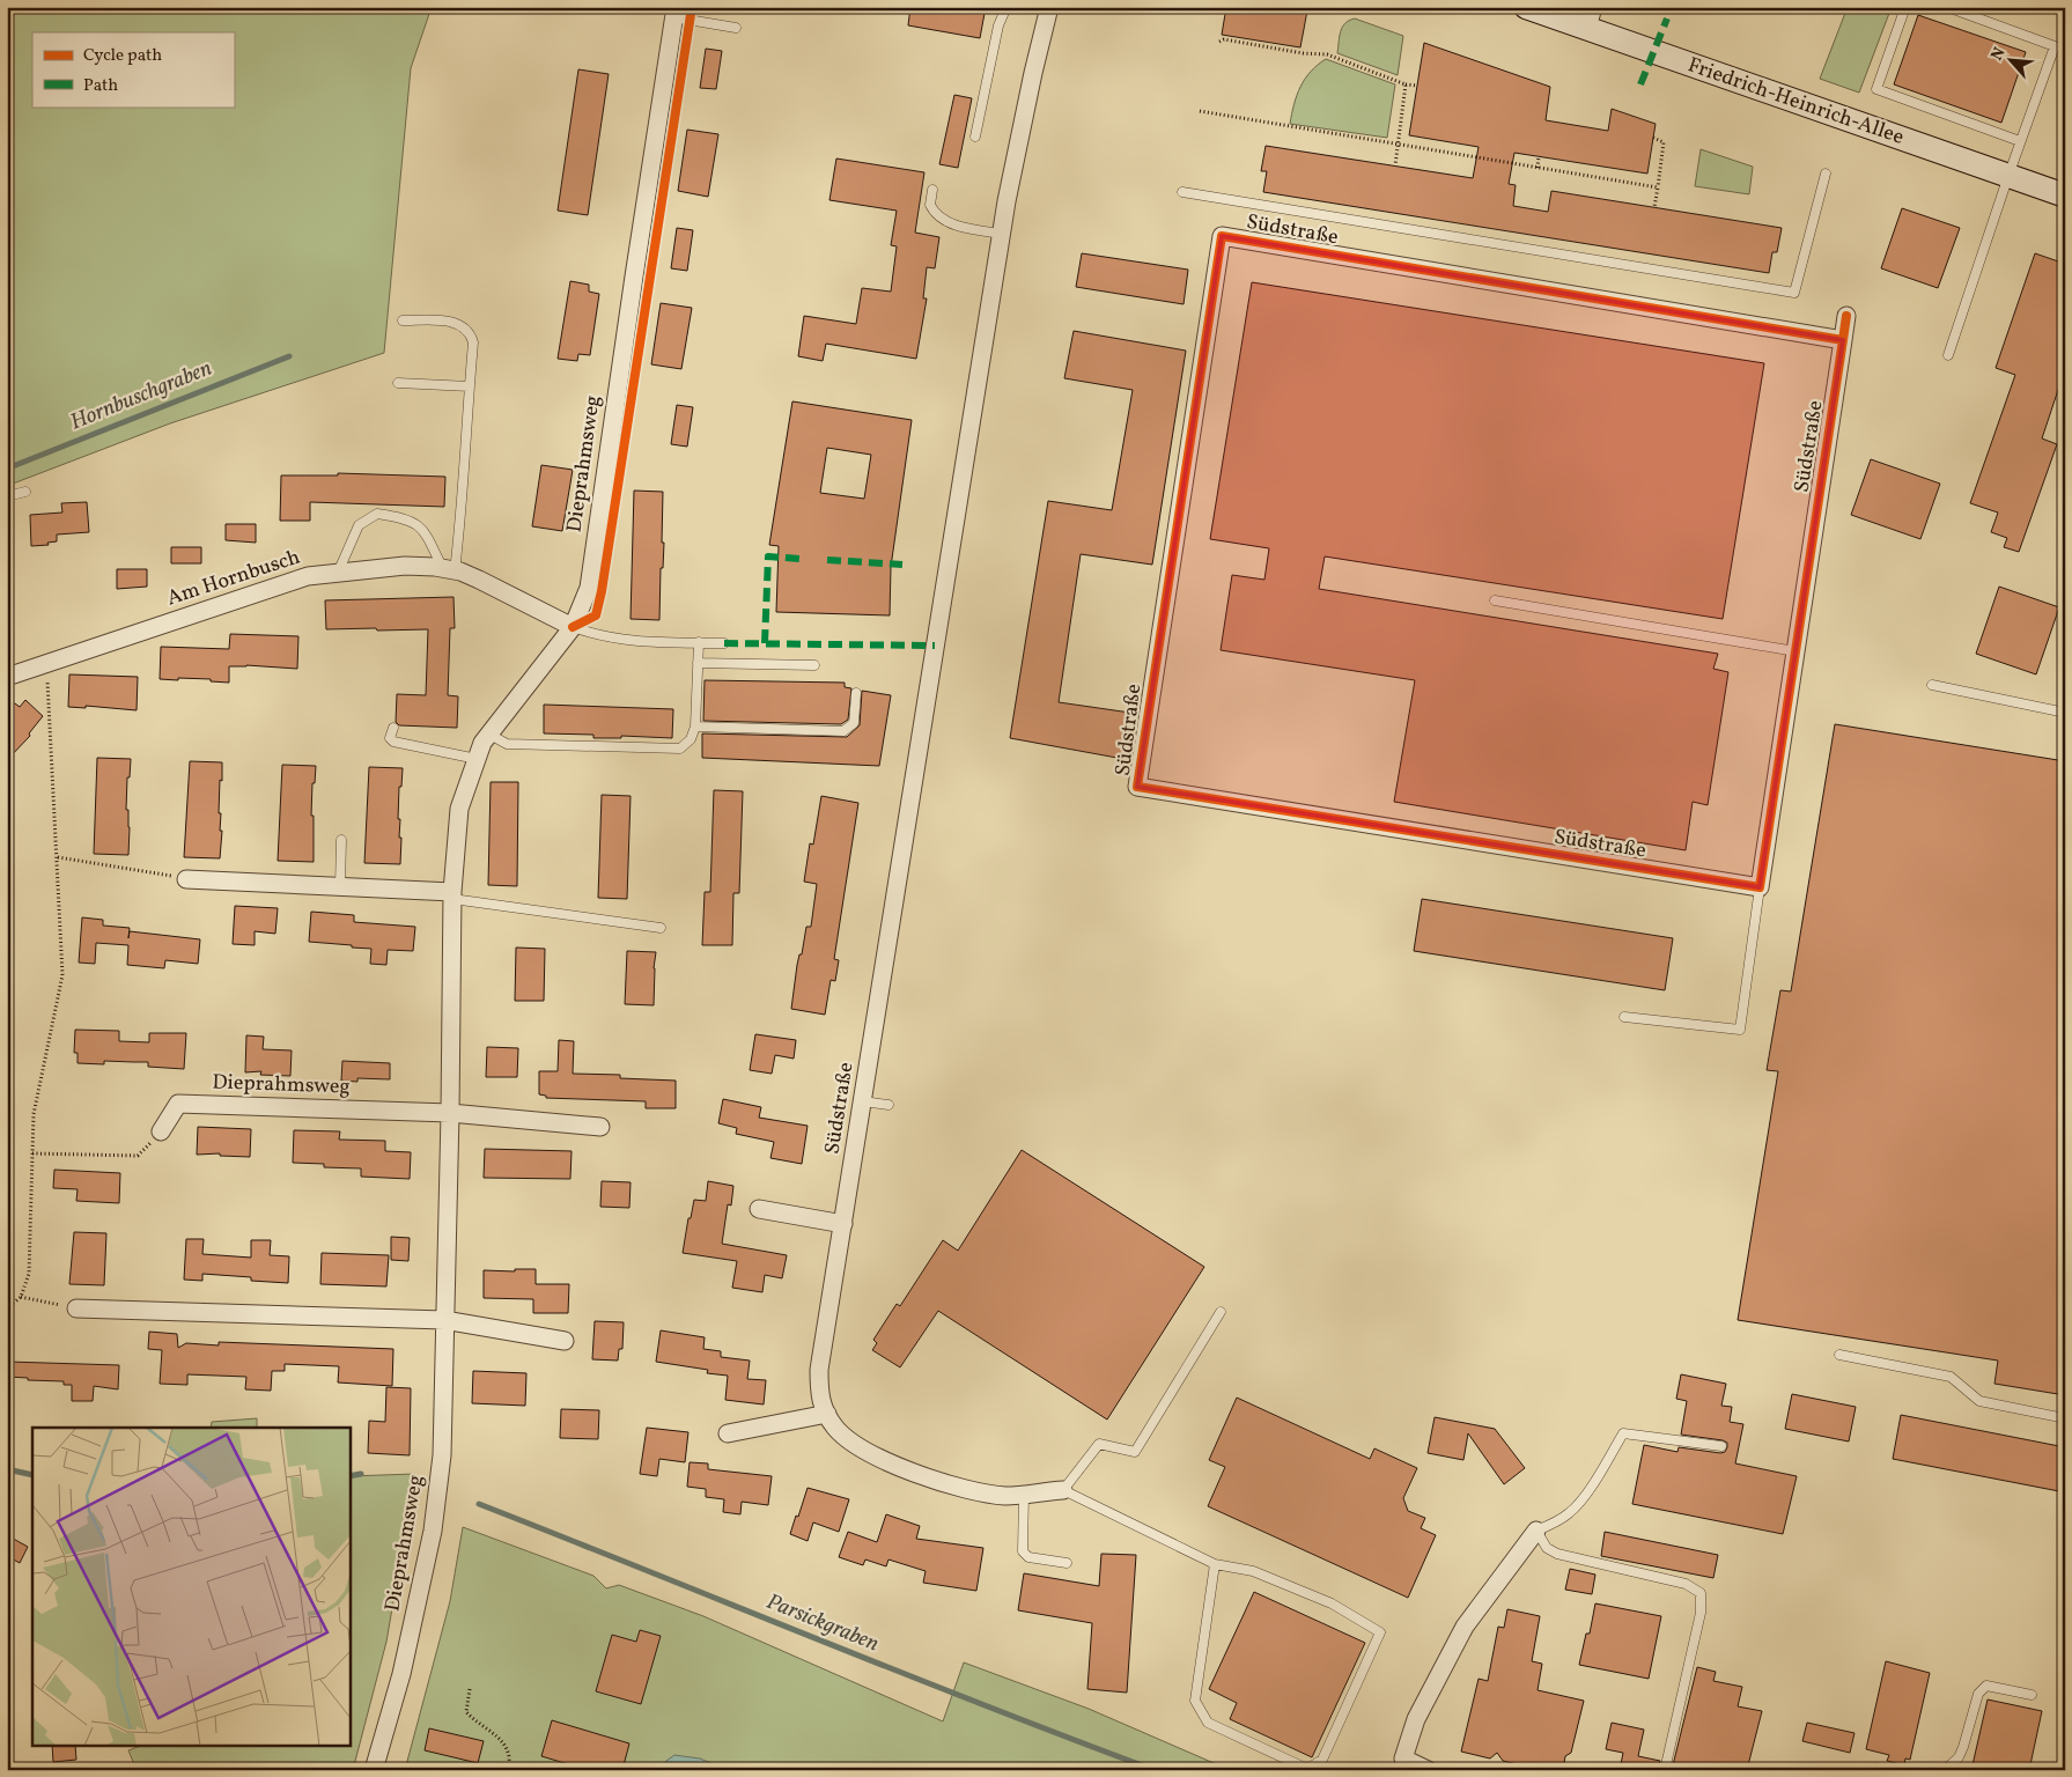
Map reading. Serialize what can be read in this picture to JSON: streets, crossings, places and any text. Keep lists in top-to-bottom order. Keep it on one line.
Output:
{"streets":{"main road":["Friedrich-Heinrich-Allee"],"street":["Südstraße","Dieprahmsweg","Am Hornbusch"]},"crossings":[["Dieprahmsweg","Am Hornbusch"]],"water":["Hornbuschgraben","Parsickgraben"],"legend":["Cycle path","Path"],"north":"top left"}
